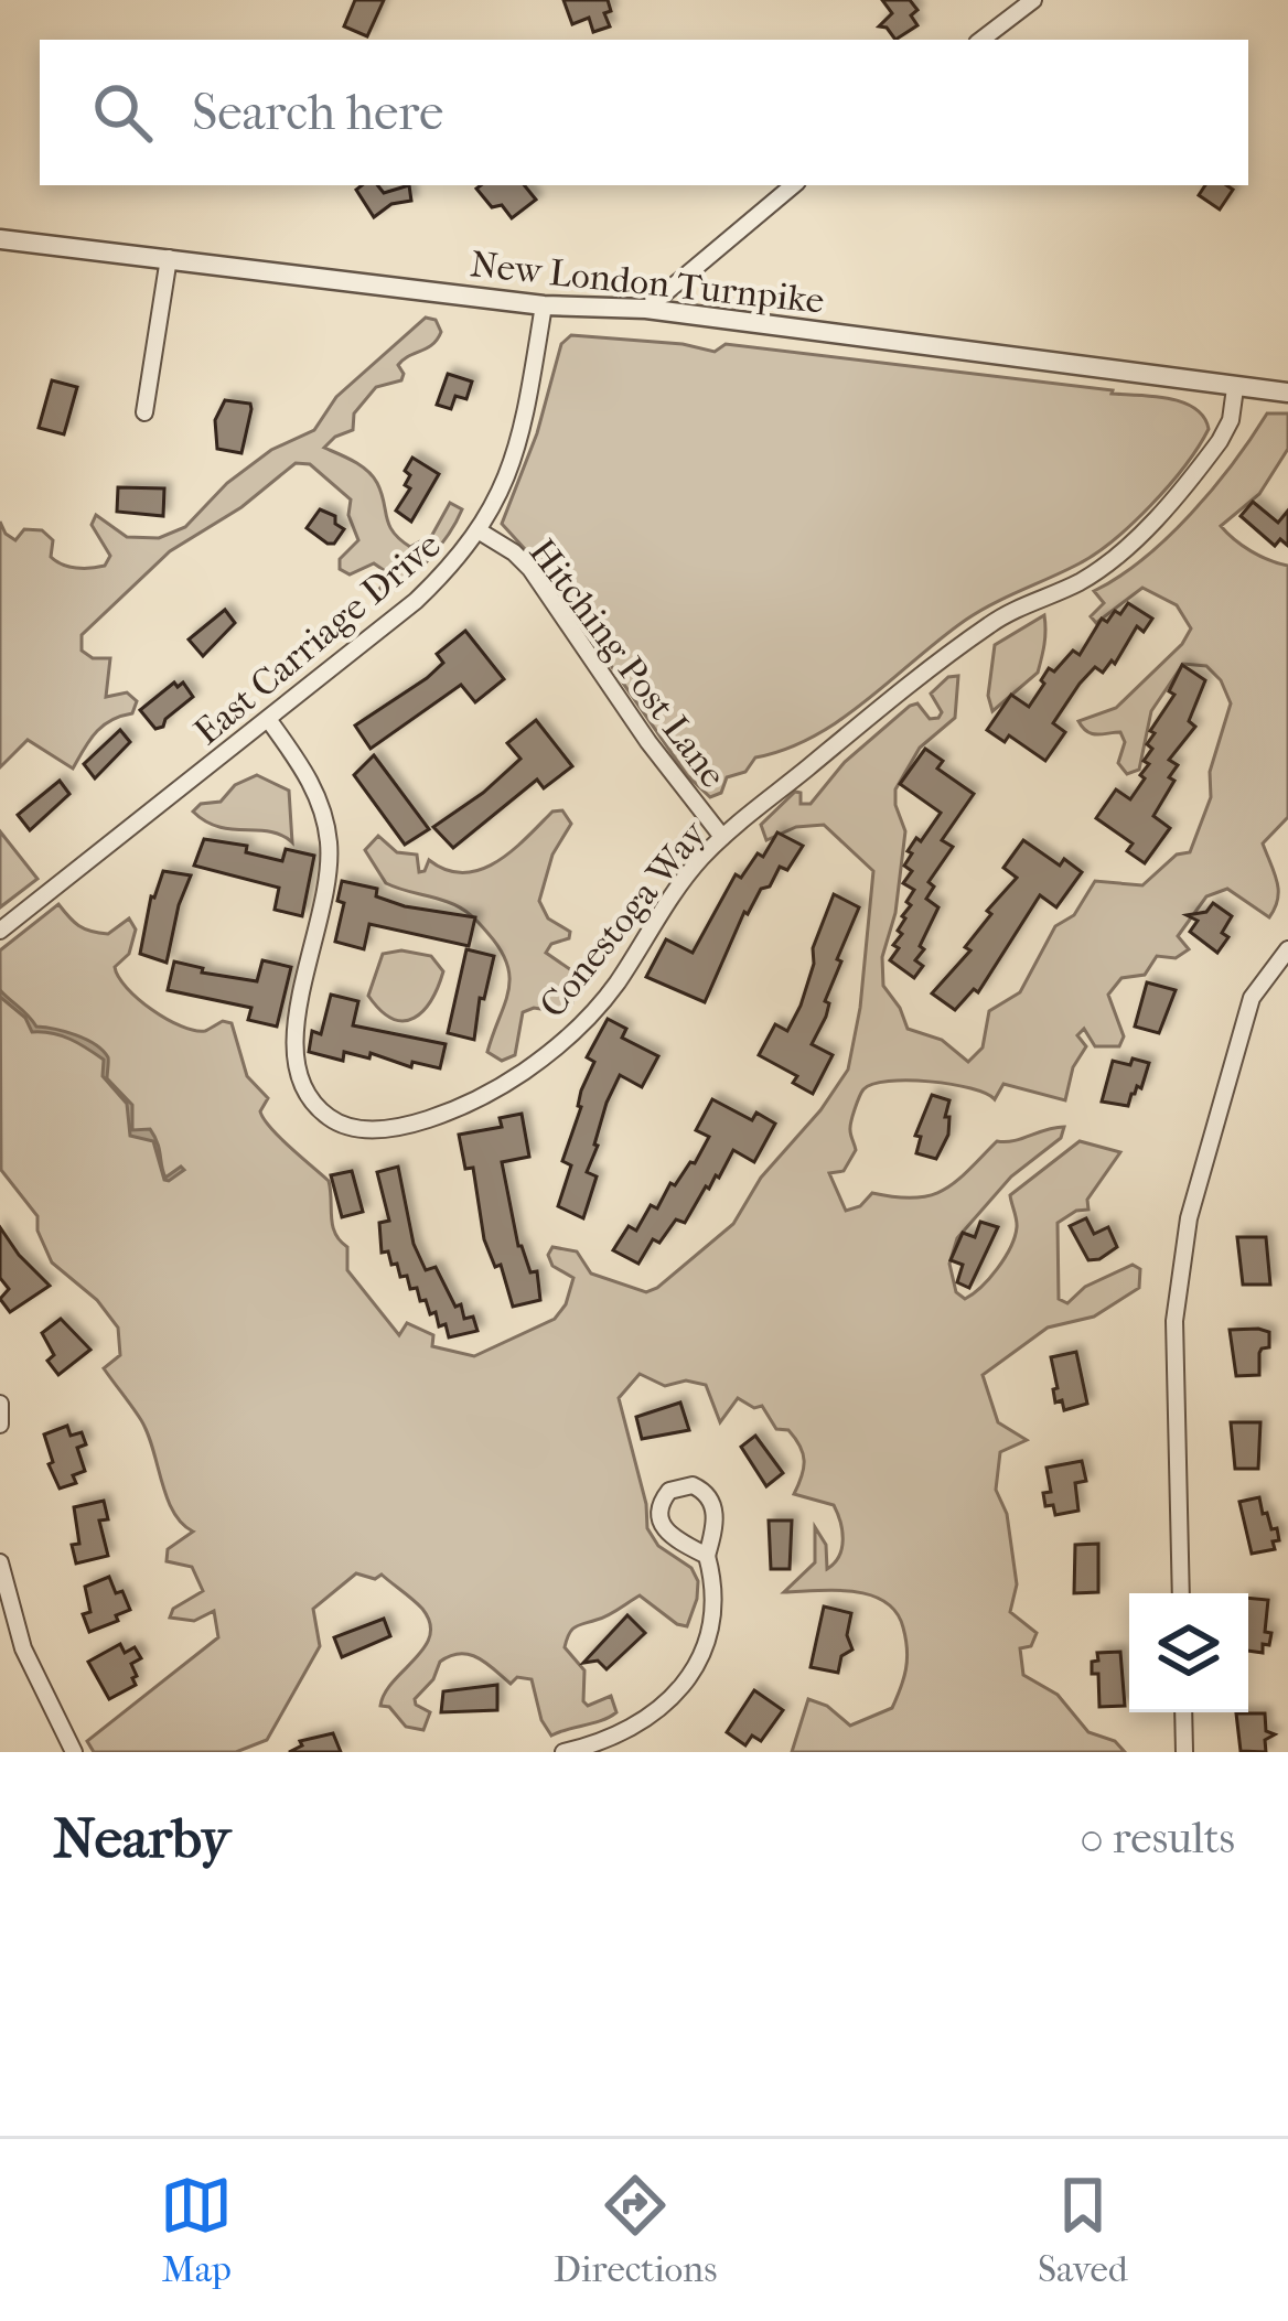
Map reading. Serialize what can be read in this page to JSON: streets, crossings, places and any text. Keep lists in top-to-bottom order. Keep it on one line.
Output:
{"streets":{"street":["New London Turnpike","East Carriage Drive","Hitching Post Lane","Conestoga Way"]},"crossings":[["New London Turnpike","East Carriage Drive"],["New London Turnpike","Conestoga Way"],["East Carriage Drive","Hitching Post Lane"],["East Carriage Drive","Conestoga Way"],["Hitching Post Lane","Conestoga Way"]],"page":{"search":"Search here","heading":["Nearby","0 results"],"nav":["Map","Directions","Saved"]}}
